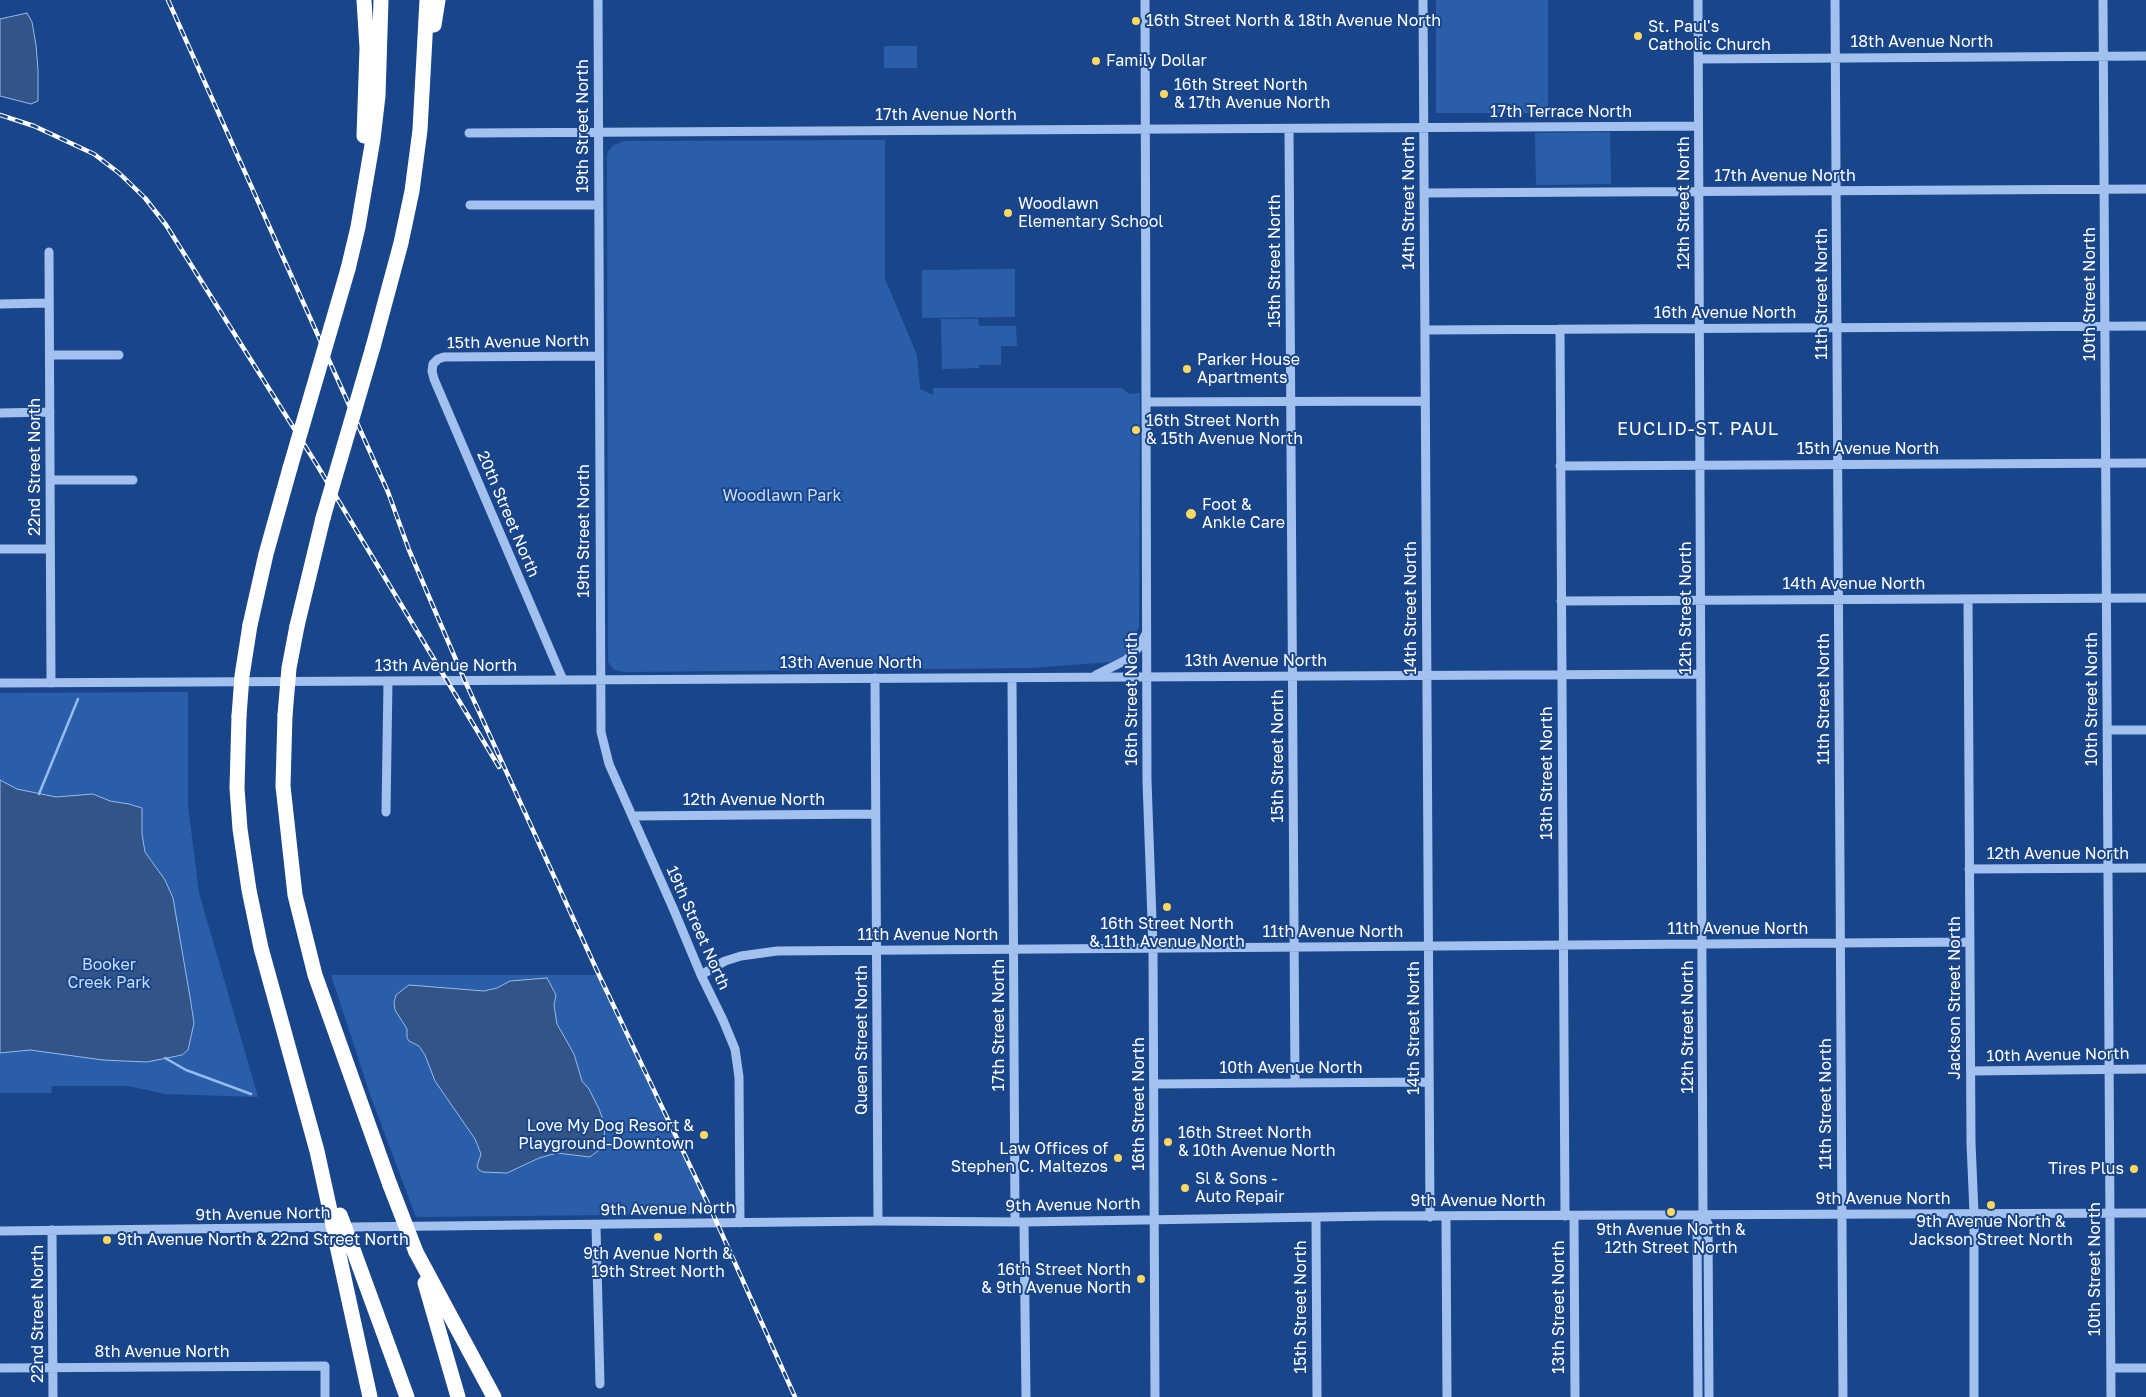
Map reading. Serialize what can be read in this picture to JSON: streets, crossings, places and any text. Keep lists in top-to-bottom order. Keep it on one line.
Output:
{"streets":{"street":["18th Avenue North","17th Terrace North","17th Avenue North","19th Street North","14th Street North","12th Street North","15th Street North","11th Street North","10th Street North","16th Avenue North","15th Avenue North","22nd Street North","20th Street North","14th Avenue North","13th Avenue North","16th Street North","13th Street North","12th Avenue North","11th Avenue North","Jackson Street North","17th Street North","Queen Street North","10th Avenue North","9th Avenue North","8th Avenue North"]},"crossings":[["18th Avenue North","12th Street North"],["18th Avenue North","11th Street North"],["18th Avenue North","10th Street North"],["17th Terrace North","17th Avenue North"],["17th Terrace North","14th Street North"],["17th Terrace North","12th Street North"],["17th Avenue North","19th Street North"],["17th Avenue North","14th Street North"],["17th Avenue North","12th Street North"],["17th Avenue North","15th Street North"],["17th Avenue North","11th Street North"],["17th Avenue North","10th Street North"],["17th Avenue North","16th Street North"],["19th Street North","15th Avenue North"],["19th Street North","13th Avenue North"],["19th Street North","12th Avenue North"],["19th Street North","11th Avenue North"],["19th Street North","9th Avenue North"],["14th Street North","16th Avenue North"],["14th Street North","13th Avenue North"],["14th Street North","11th Avenue North"],["14th Street North","10th Avenue North"],["14th Street North","9th Avenue North"],["12th Street North","16th Avenue North"],["12th Street North","15th Avenue North"],["12th Street North","14th Avenue North"],["12th Street North","13th Avenue North"],["12th Street North","11th Avenue North"],["12th Street North","9th Avenue North"],["15th Street North","13th Avenue North"],["15th Street North","11th Avenue North"],["15th Street North","10th Avenue North"],["15th Street North","9th Avenue North"],["11th Street North","16th Avenue North"],["11th Street North","15th Avenue North"],["11th Street North","14th Avenue North"],["11th Street North","11th Avenue North"],["11th Street North","9th Avenue North"],["10th Street North","16th Avenue North"],["10th Street North","15th Avenue North"],["10th Street North","14th Avenue North"],["10th Street North","12th Avenue North"],["10th Street North","10th Avenue North"],["10th Street North","9th Avenue North"],["16th Avenue North","13th Street North"],["15th Avenue North","20th Street North"],["15th Avenue North","13th Street North"],["22nd Street North","13th Avenue North"],["22nd Street North","9th Avenue North"],["22nd Street North","8th Avenue North"],["20th Street North","13th Avenue North"],["14th Avenue North","13th Street North"],["14th Avenue North","Jackson Street North"],["13th Avenue North","16th Street North"],["13th Avenue North","13th Street North"],["13th Avenue North","17th Street North"],["13th Avenue North","Queen Street North"],["16th Street North","11th Avenue North"],["16th Street North","10th Avenue North"],["16th Street North","9th Avenue North"],["13th Street North","11th Avenue North"],["13th Street North","9th Avenue North"],["12th Avenue North","Jackson Street North"],["12th Avenue North","Queen Street North"],["11th Avenue North","Jackson Street North"],["11th Avenue North","17th Street North"],["11th Avenue North","Queen Street North"],["Jackson Street North","10th Avenue North"],["Jackson Street North","9th Avenue North"],["17th Street North","9th Avenue North"],["Queen Street North","9th Avenue North"]],"districts":["EUCLID-ST. PAUL"],"parks":["Woodlawn Park","Booker Creek Park"],"places":["16th Street North & 18th Avenue North","St. Paul's Catholic Church","Family Dollar","16th Street North & 17th Avenue North","Woodlawn Elementary School","Parker House Apartments","16th Street North & 15th Avenue North","Foot & Ankle Care","16th Street North & 11th Avenue North","Love My Dog Resort & Playground-Downtown","16th Street North & 10th Avenue North","Law Offices of Stephen C. Maltezos","Tires Plus","Sl & Sons - Auto Repair","9th Avenue North & Jackson Street North","9th Avenue North & 12th Street North","9th Avenue North & 19th Street North","9th Avenue North & 22nd Street North","16th Street North & 9th Avenue North"]}
